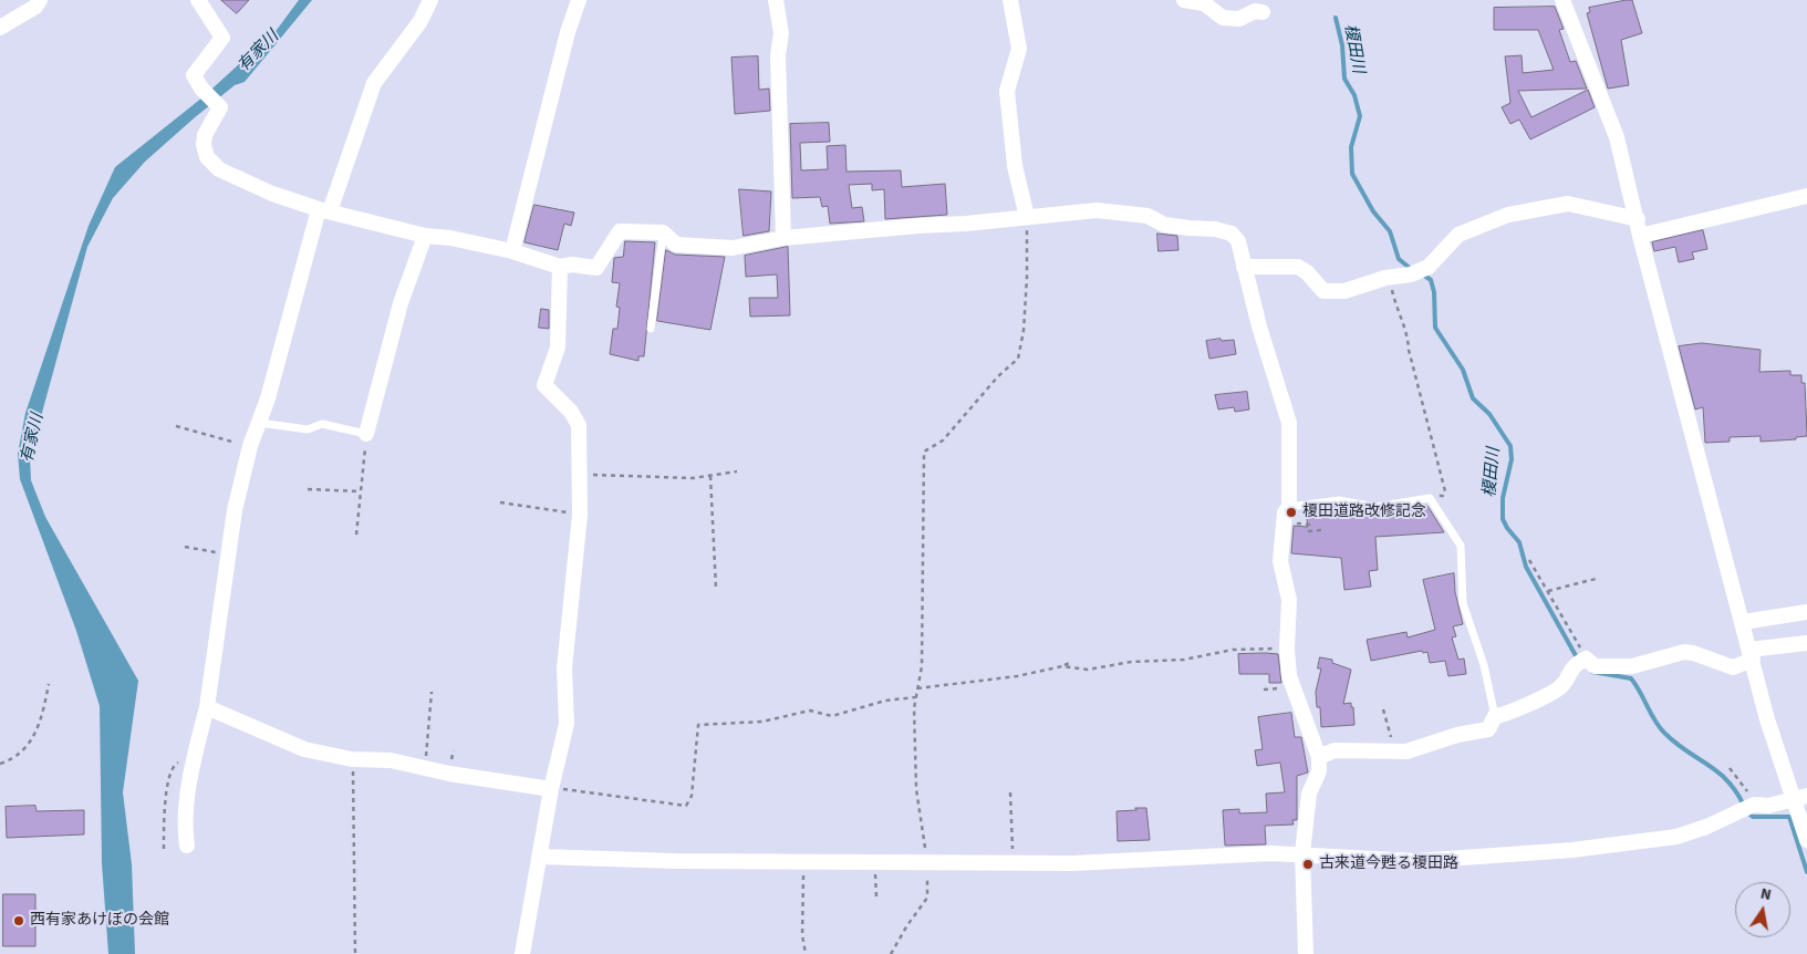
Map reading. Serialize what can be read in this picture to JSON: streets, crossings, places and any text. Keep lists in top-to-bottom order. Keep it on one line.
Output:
{"water":["榎田川","有家川"],"places":["榎田道路改修記念","古来道今甦る榎田路","西有家あけぼの会館"],"north":"top"}
